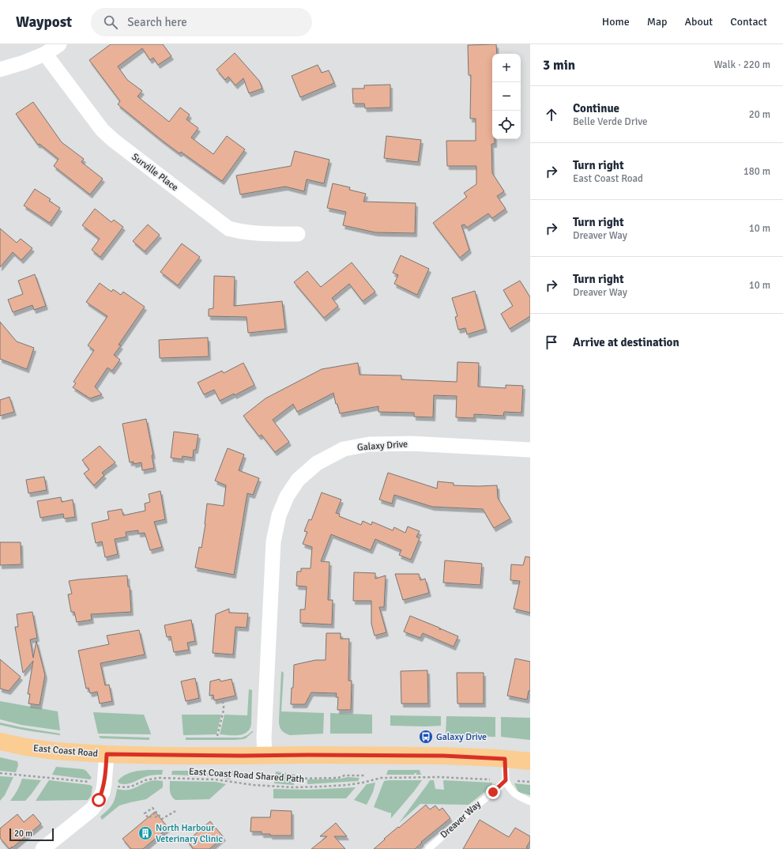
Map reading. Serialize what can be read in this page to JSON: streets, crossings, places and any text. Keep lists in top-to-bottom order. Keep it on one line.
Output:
{"streets":{"main road":["East Coast Road"],"street":["Surville Place","Galaxy Drive"],"lane":["Dreaver Way"],"path":["East Coast Road Shared Path"]},"crossings":[["Galaxy Drive","East Coast Road"],["East Coast Road Shared Path","Dreaver Way"]],"places":{"bus stop":["Galaxy Drive"],"building":["North Harbour Veterinary Clinic"]},"scale_bar":"20 m","page":{"header":"Waypost","search":"Search here","nav":["Home","Map","About","Contact"],"heading":["3 min","Walk · 220 m"],"map_buttons":["+","−"],"list":[["Continue","Belle Verde Drive","20 m"],["Turn right","East Coast Road","180 m"],["Turn right","Dreaver Way","10 m"],["Turn right","Dreaver Way","10 m"],"Arrive at destination"],"scale":"20 m"}}
